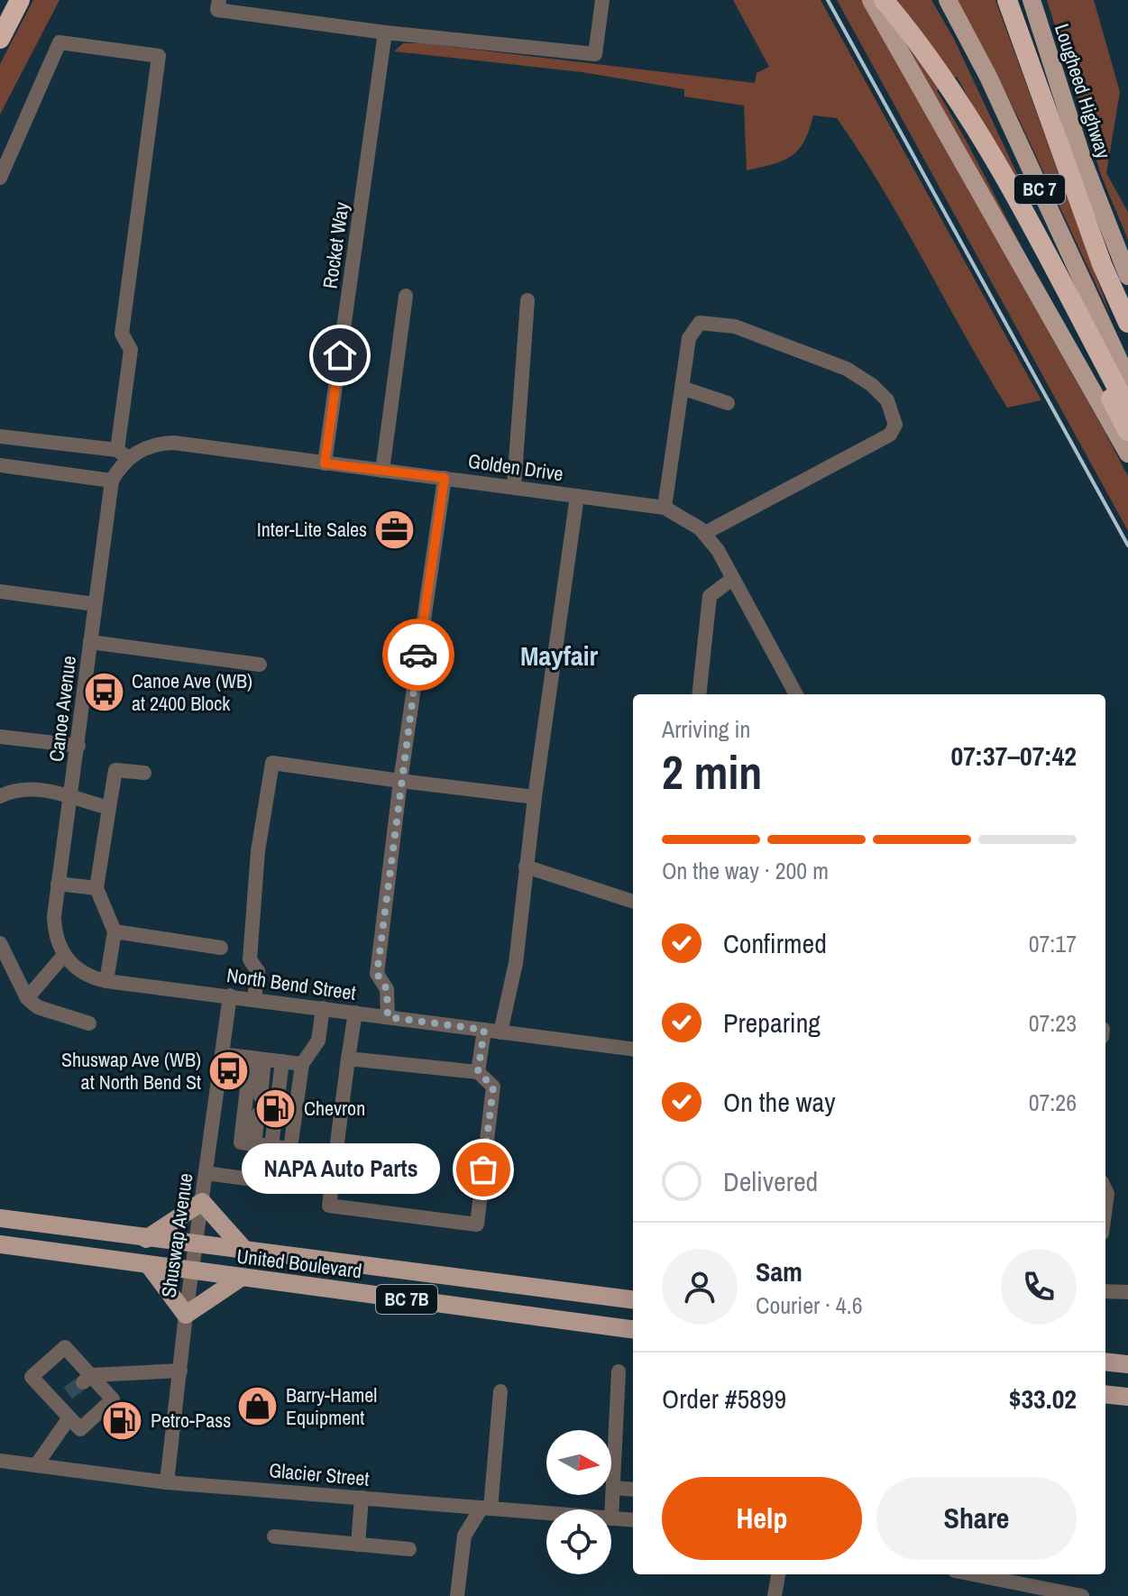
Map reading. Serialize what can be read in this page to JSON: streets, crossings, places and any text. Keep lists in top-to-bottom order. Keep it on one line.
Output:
{"streets":{"main road":["Lougheed Highway","BC 7","United Boulevard","BC 7B"],"street":["Rocket Way","Golden Drive","Canoe Avenue","North Bend Street","Shuswap Avenue","Glacier Street"]},"crossings":[["Rocket Way","Golden Drive"],["Golden Drive","Canoe Avenue"],["Canoe Avenue","North Bend Street"],["North Bend Street","Shuswap Avenue"],["Shuswap Avenue","United Boulevard"],["Shuswap Avenue","Glacier Street"]],"districts":["Mayfair"],"places":{"office":["Inter-Lite Sales"],"bus stop":["Canoe Ave (WB) at 2400 Block","Shuswap Ave (WB) at North Bend St"],"fuel station":["Chevron","Petro-Pass"],"other":["NAPA Auto Parts"],"shop":["Barry-Hamel Equipment"]},"north":"right","page":{"heading":["2 min","Arriving in","07:37–07:42"],"panel":["Sam","Courier · 4.6","Order #5899","$33.02"],"bar":"On the way · 200 m","list":[["Confirmed","07:17"],["Preparing","07:23"],["On the way","07:26"],"Delivered"],"bubble":"NAPA Auto Parts","buttons":["Help","Share"]}}
